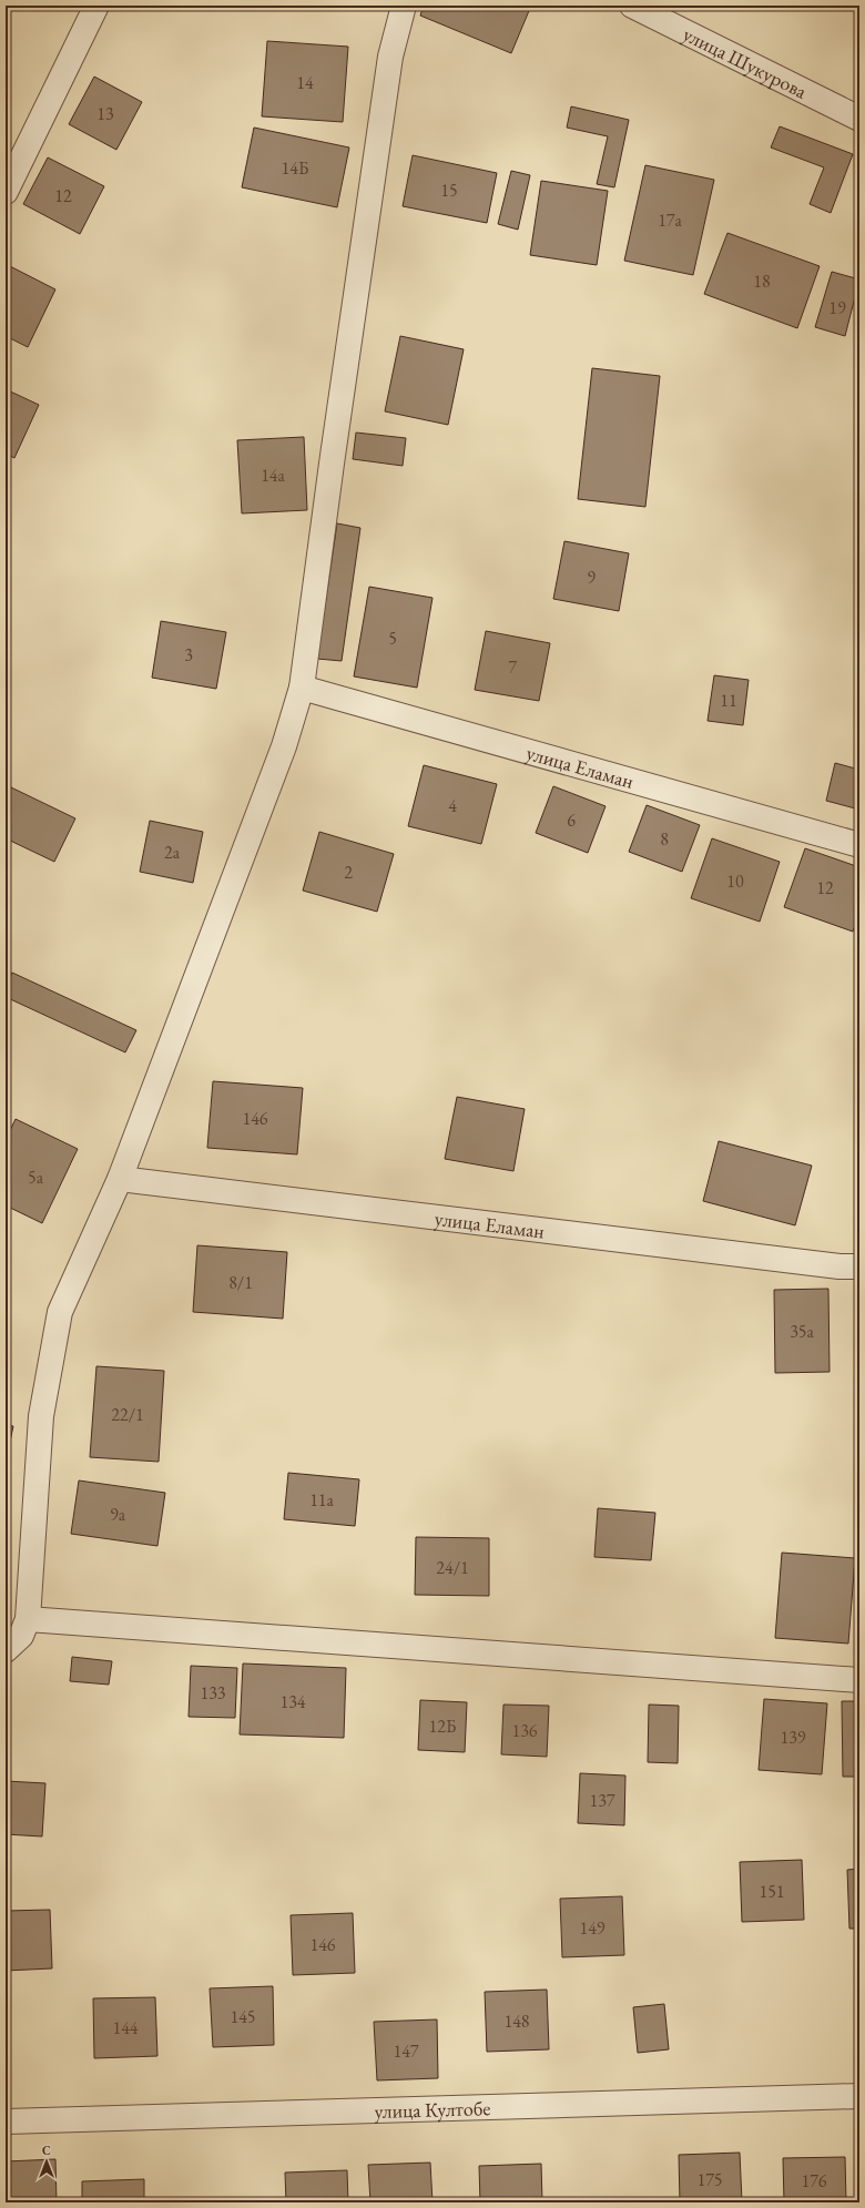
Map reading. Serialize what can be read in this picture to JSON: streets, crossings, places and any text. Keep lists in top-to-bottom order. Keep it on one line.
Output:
{"streets":{"street":["улица Шукурова","улица Еламан","улица Култобе"]},"house_numbers":["14","13","14Б","15","12","17а","18","19","14а","9","5","3","7","11","4","6","8","2а","2","10","12","146","5а","8/1","35а","22/1","11а","9а","24/1","133","134","12Б","136","139","137","151","149","146","145","148","144","147","175","176"],"north":"top"}
